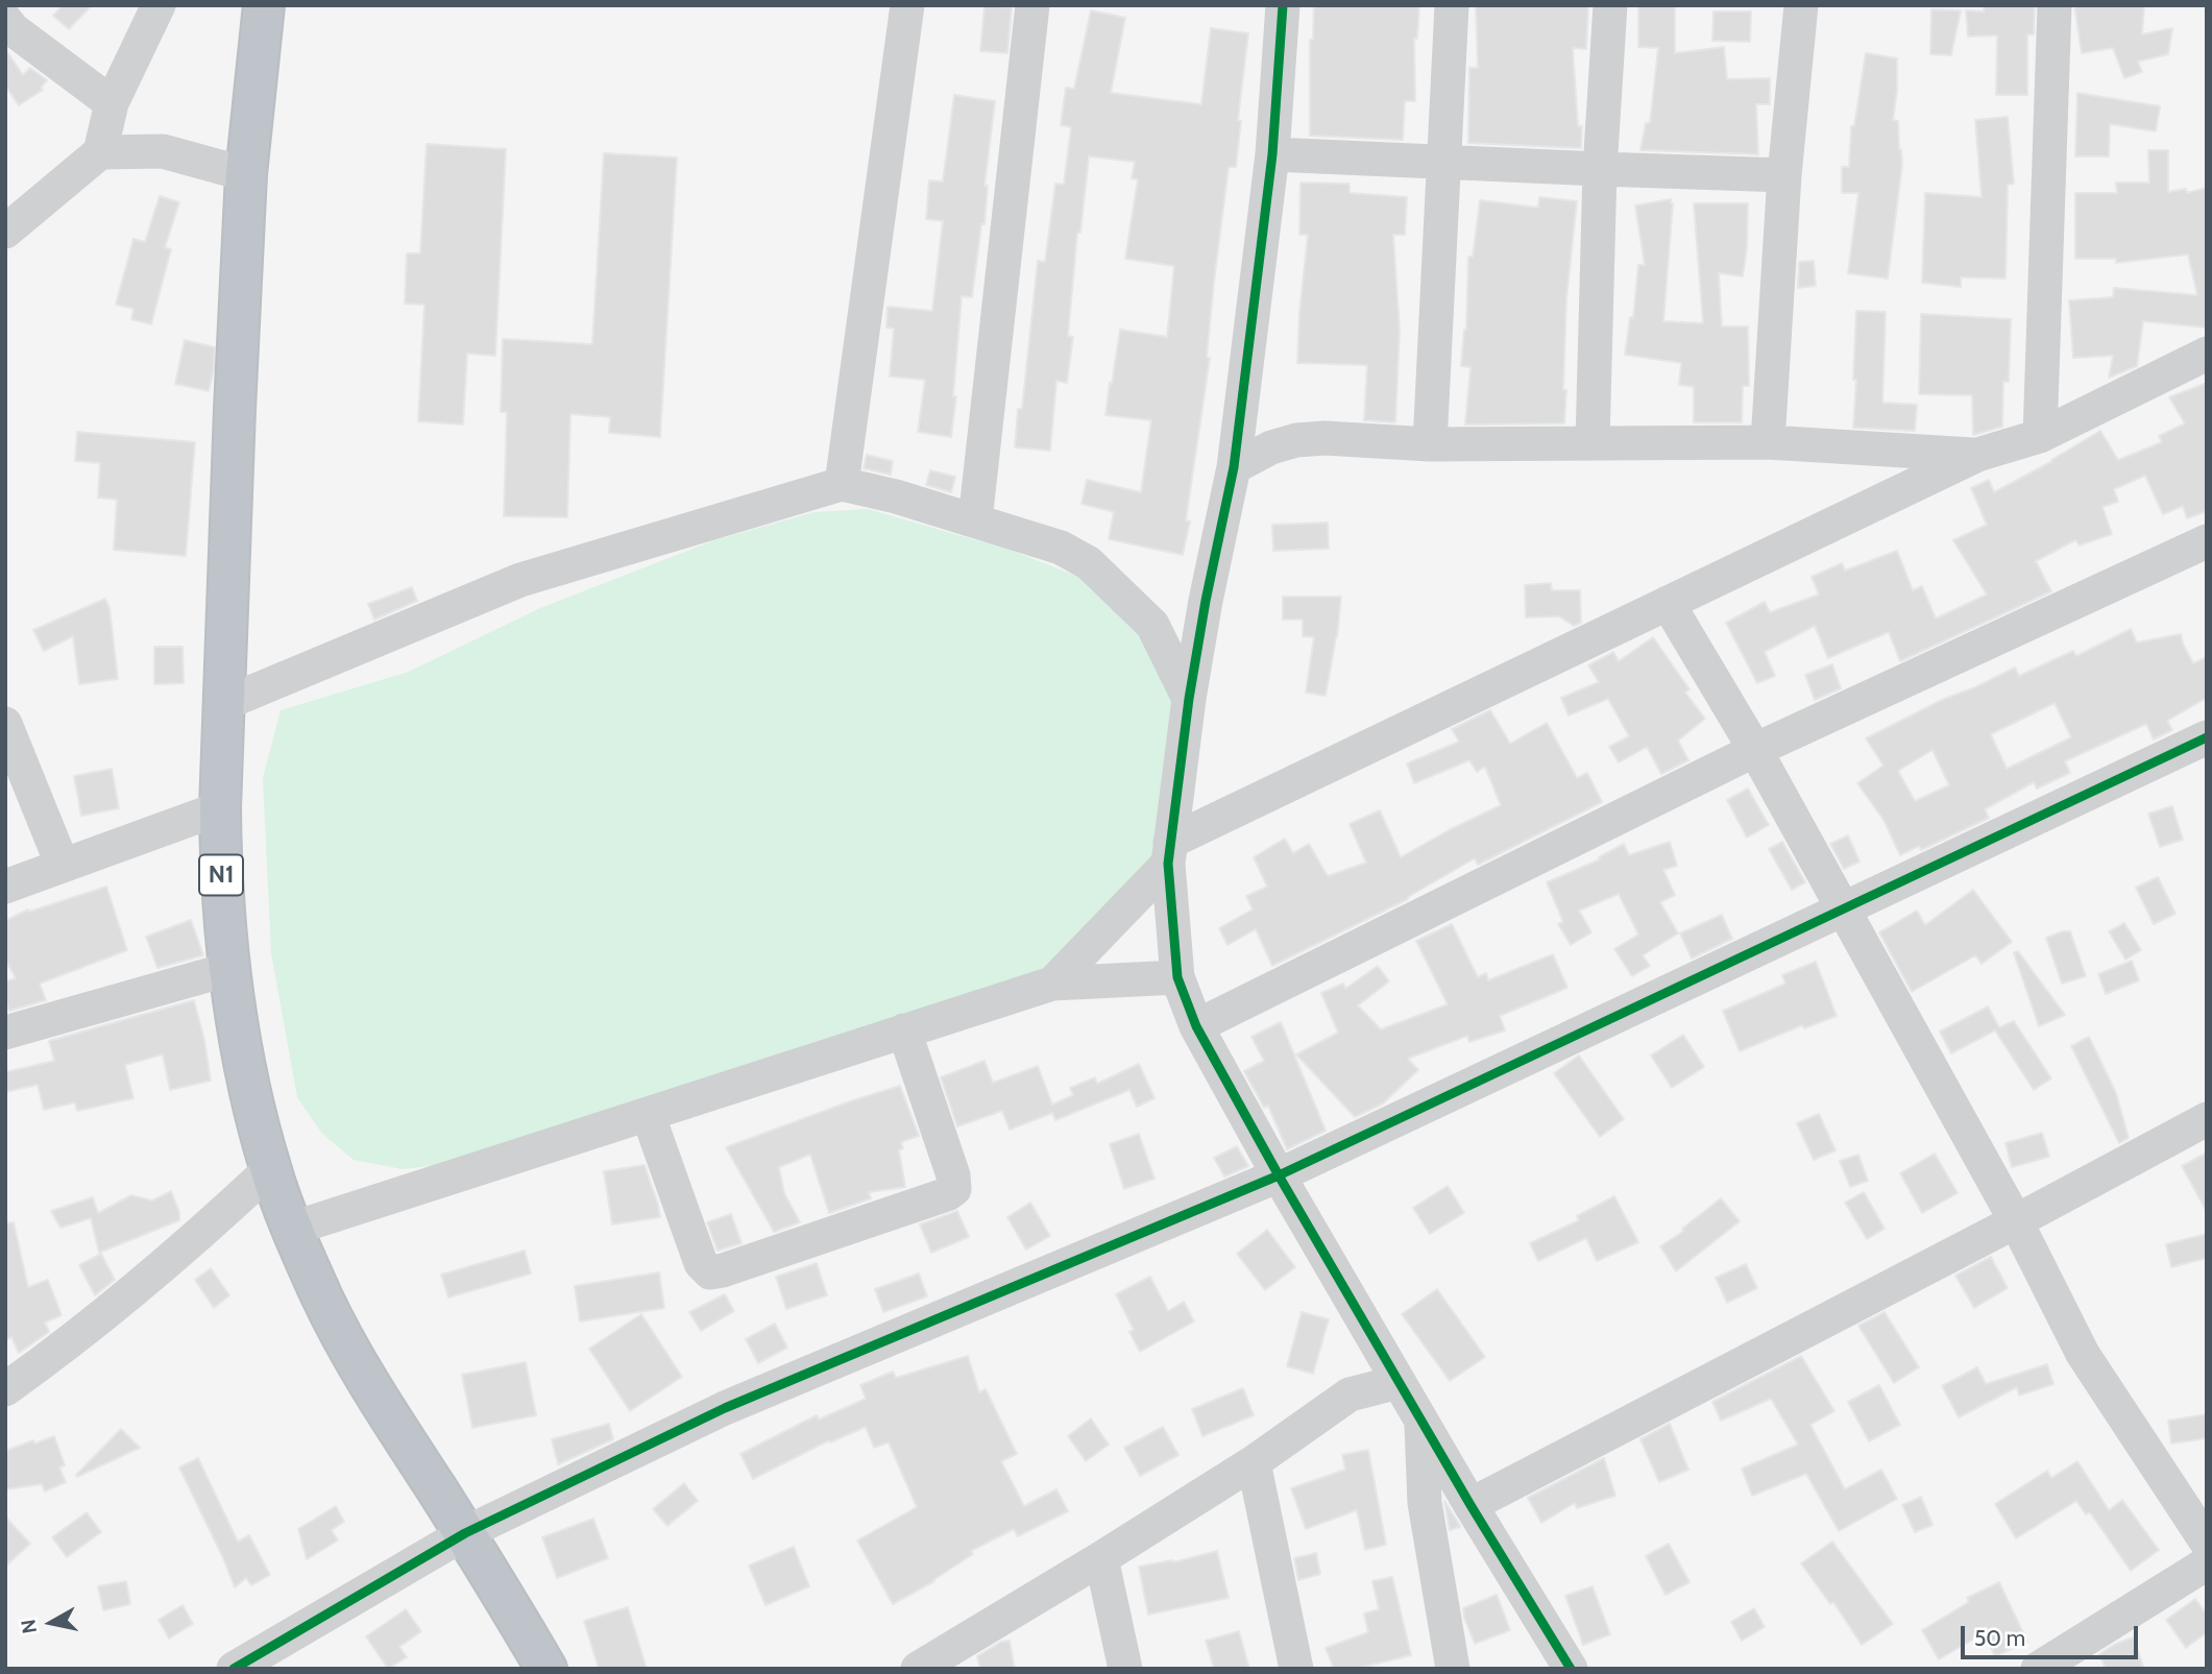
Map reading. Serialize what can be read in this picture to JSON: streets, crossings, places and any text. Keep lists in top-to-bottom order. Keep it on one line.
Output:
{"streets":{"highway":["N1"]},"scale_bar":"50 m","north":"left"}
